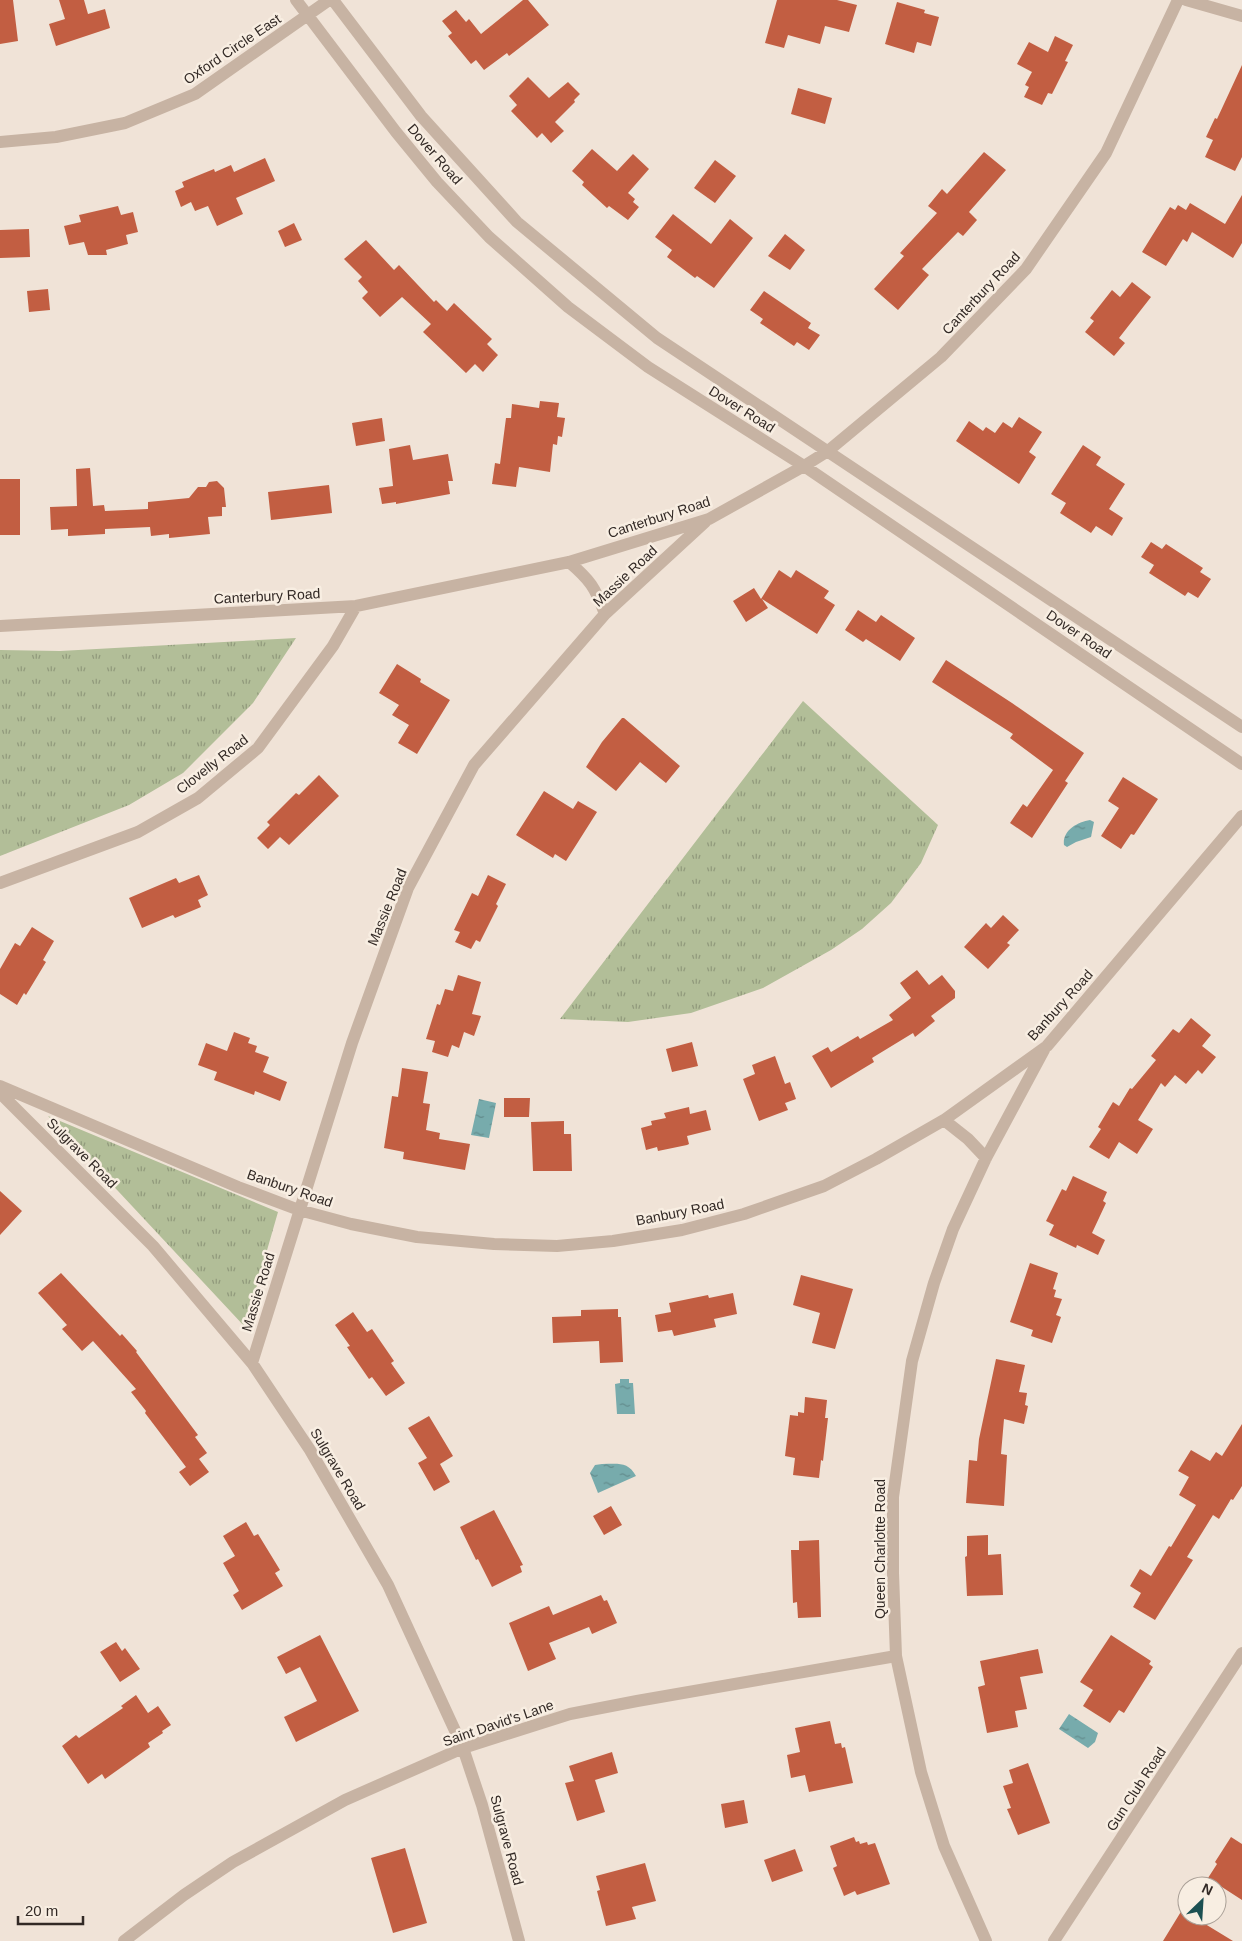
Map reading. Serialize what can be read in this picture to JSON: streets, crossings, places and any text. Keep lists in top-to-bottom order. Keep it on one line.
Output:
{"streets":{"street":["Oxford Circle East","Dover Road","Canterbury Road","Massie Road","Clovelly Road","Banbury Road","Sulgrave Road","Queen Charlotte Road","Saint David's Lane","Gun Club Road"]},"crossings":[["Oxford Circle East","Dover Road"],["Dover Road","Canterbury Road"],["Canterbury Road","Massie Road"],["Canterbury Road","Clovelly Road"],["Massie Road","Banbury Road"],["Massie Road","Sulgrave Road"],["Banbury Road","Queen Charlotte Road"],["Sulgrave Road","Saint David's Lane"],["Queen Charlotte Road","Saint David's Lane"]],"scale_bar":"20 m","north":"top right"}
